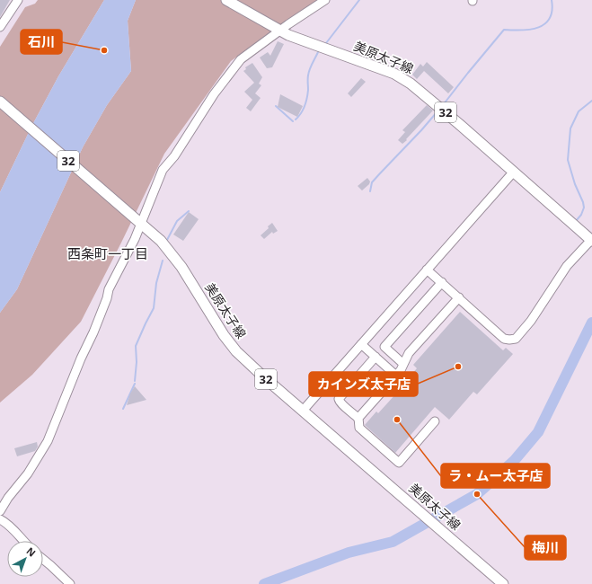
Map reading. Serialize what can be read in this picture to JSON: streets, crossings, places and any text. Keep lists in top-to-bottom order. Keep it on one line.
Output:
{"streets":{"main road":["美原太子線","32"]},"districts":["西条町一丁目"],"places":["石川","カインズ太子店","ラ・ムー太子店","梅川"],"north":"top right"}
